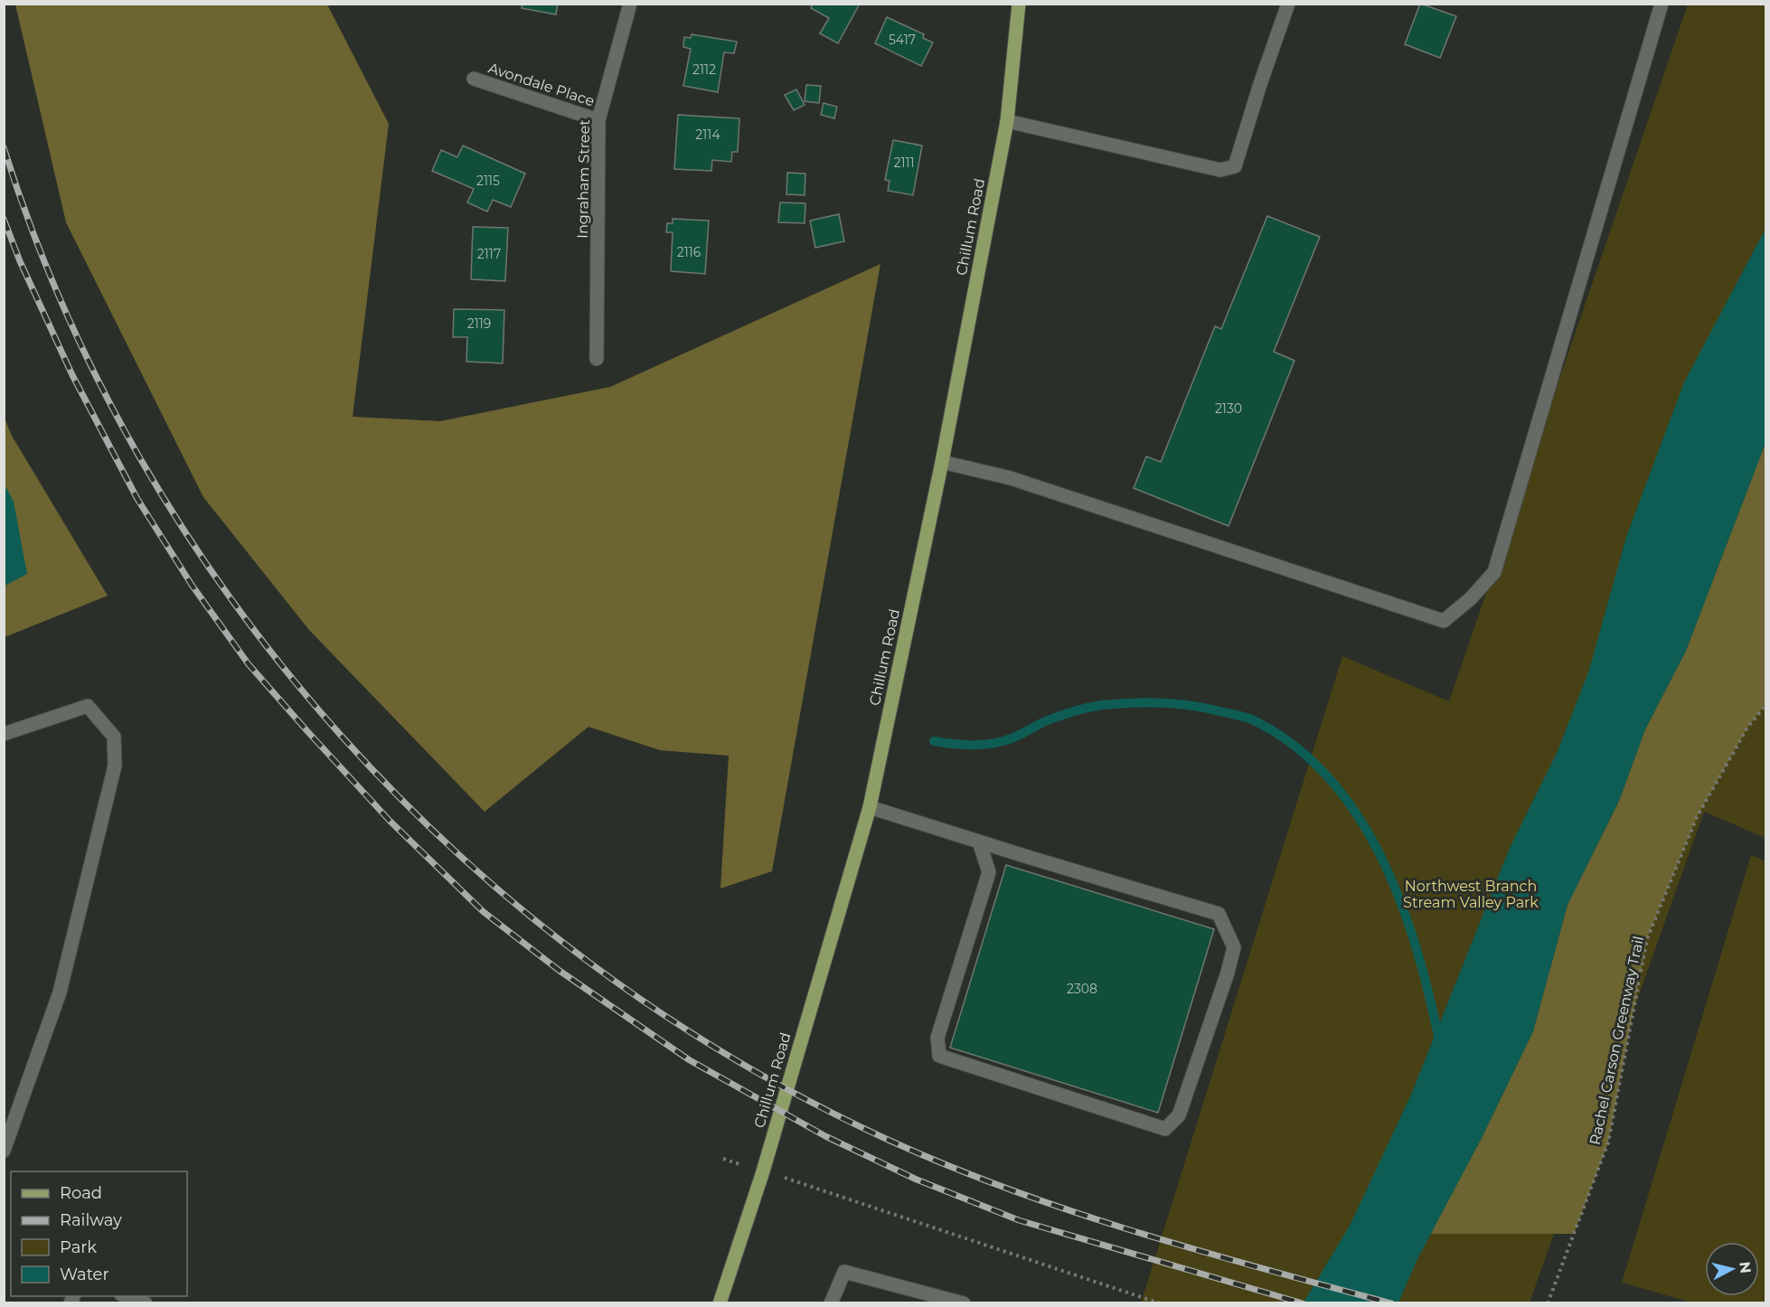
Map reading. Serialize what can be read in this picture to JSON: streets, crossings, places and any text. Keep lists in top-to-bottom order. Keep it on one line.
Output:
{"streets":{"main road":["Chillum Road"],"street":["Avondale Place","Ingraham Street"],"path":["Rachel Carson Greenway Trail"]},"crossings":[["Avondale Place","Ingraham Street"]],"parks":["Northwest Branch Stream Valley Park"],"house_numbers":["5417","2112","2114","2111","2115","2116","2117","2119","2130","2308"],"legend":["Road","Railway","Park","Water"],"north":"right"}
